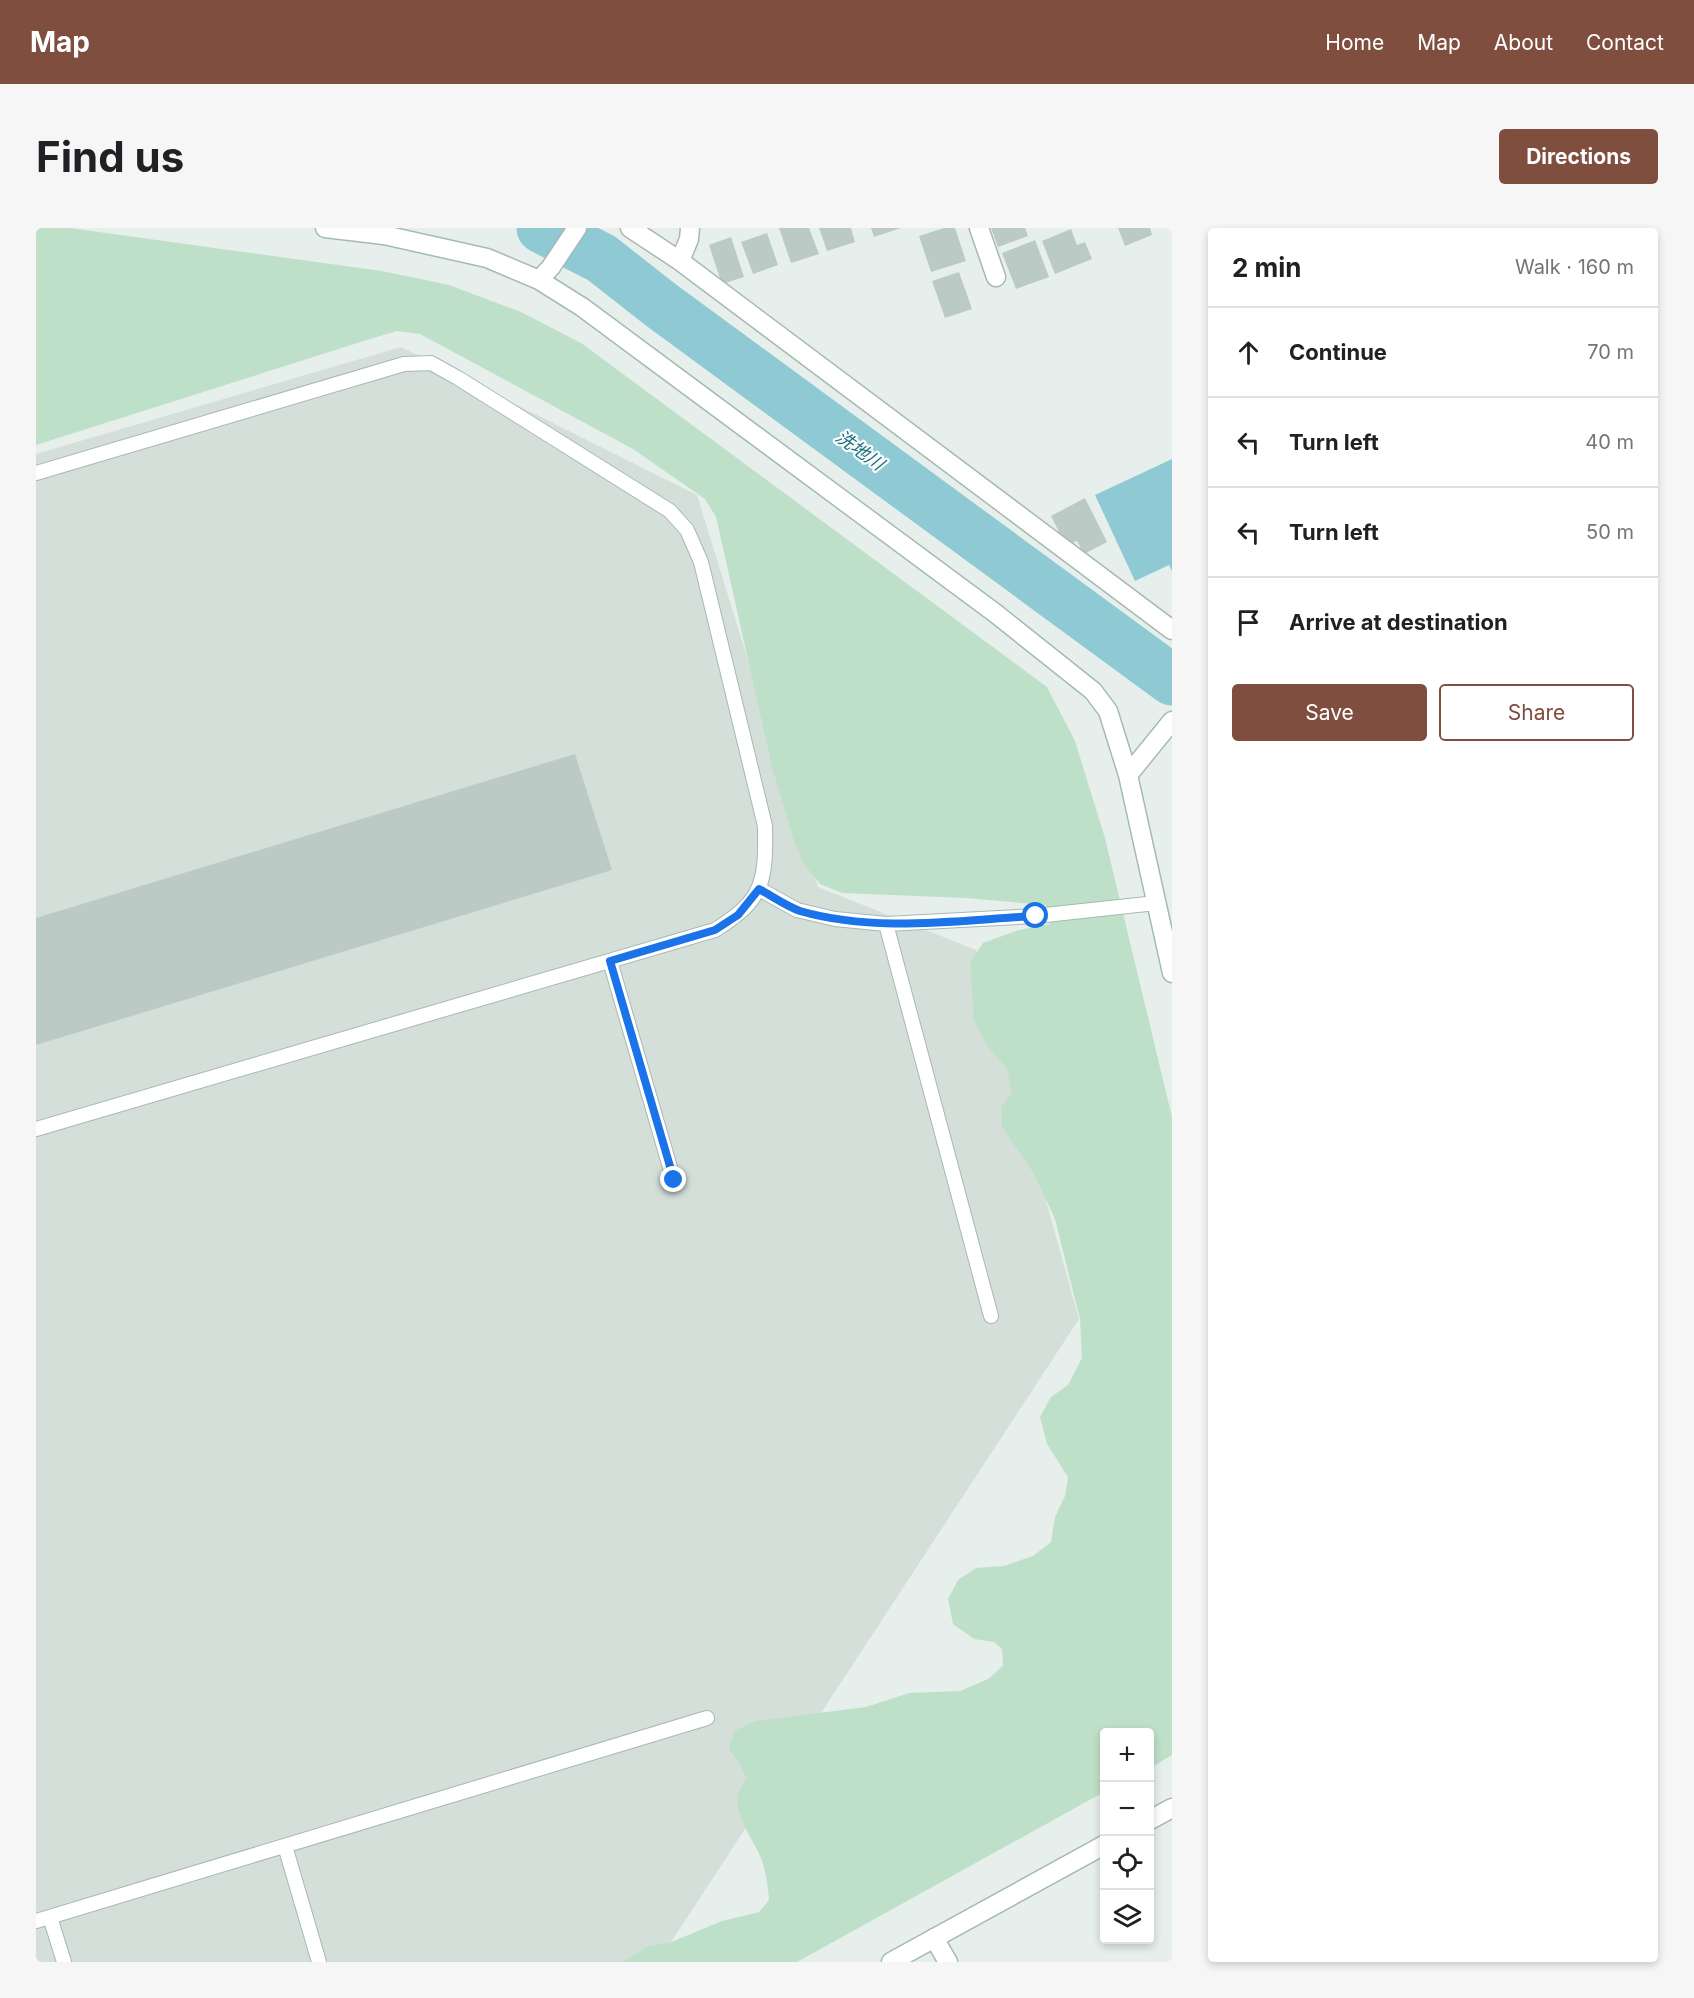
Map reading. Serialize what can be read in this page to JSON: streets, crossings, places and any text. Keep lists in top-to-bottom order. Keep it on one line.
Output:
{"water":["洗地川"],"page":{"header":"Map","nav":["Home","Map","About","Contact"],"buttons":["Directions",["Save","Share"]],"title":"Find us","heading":["2 min","Walk · 160 m"],"list":[["Continue","70 m"],["Turn left","40 m"],["Turn left","50 m"],"Arrive at destination"],"map_buttons":["+","−"]}}
